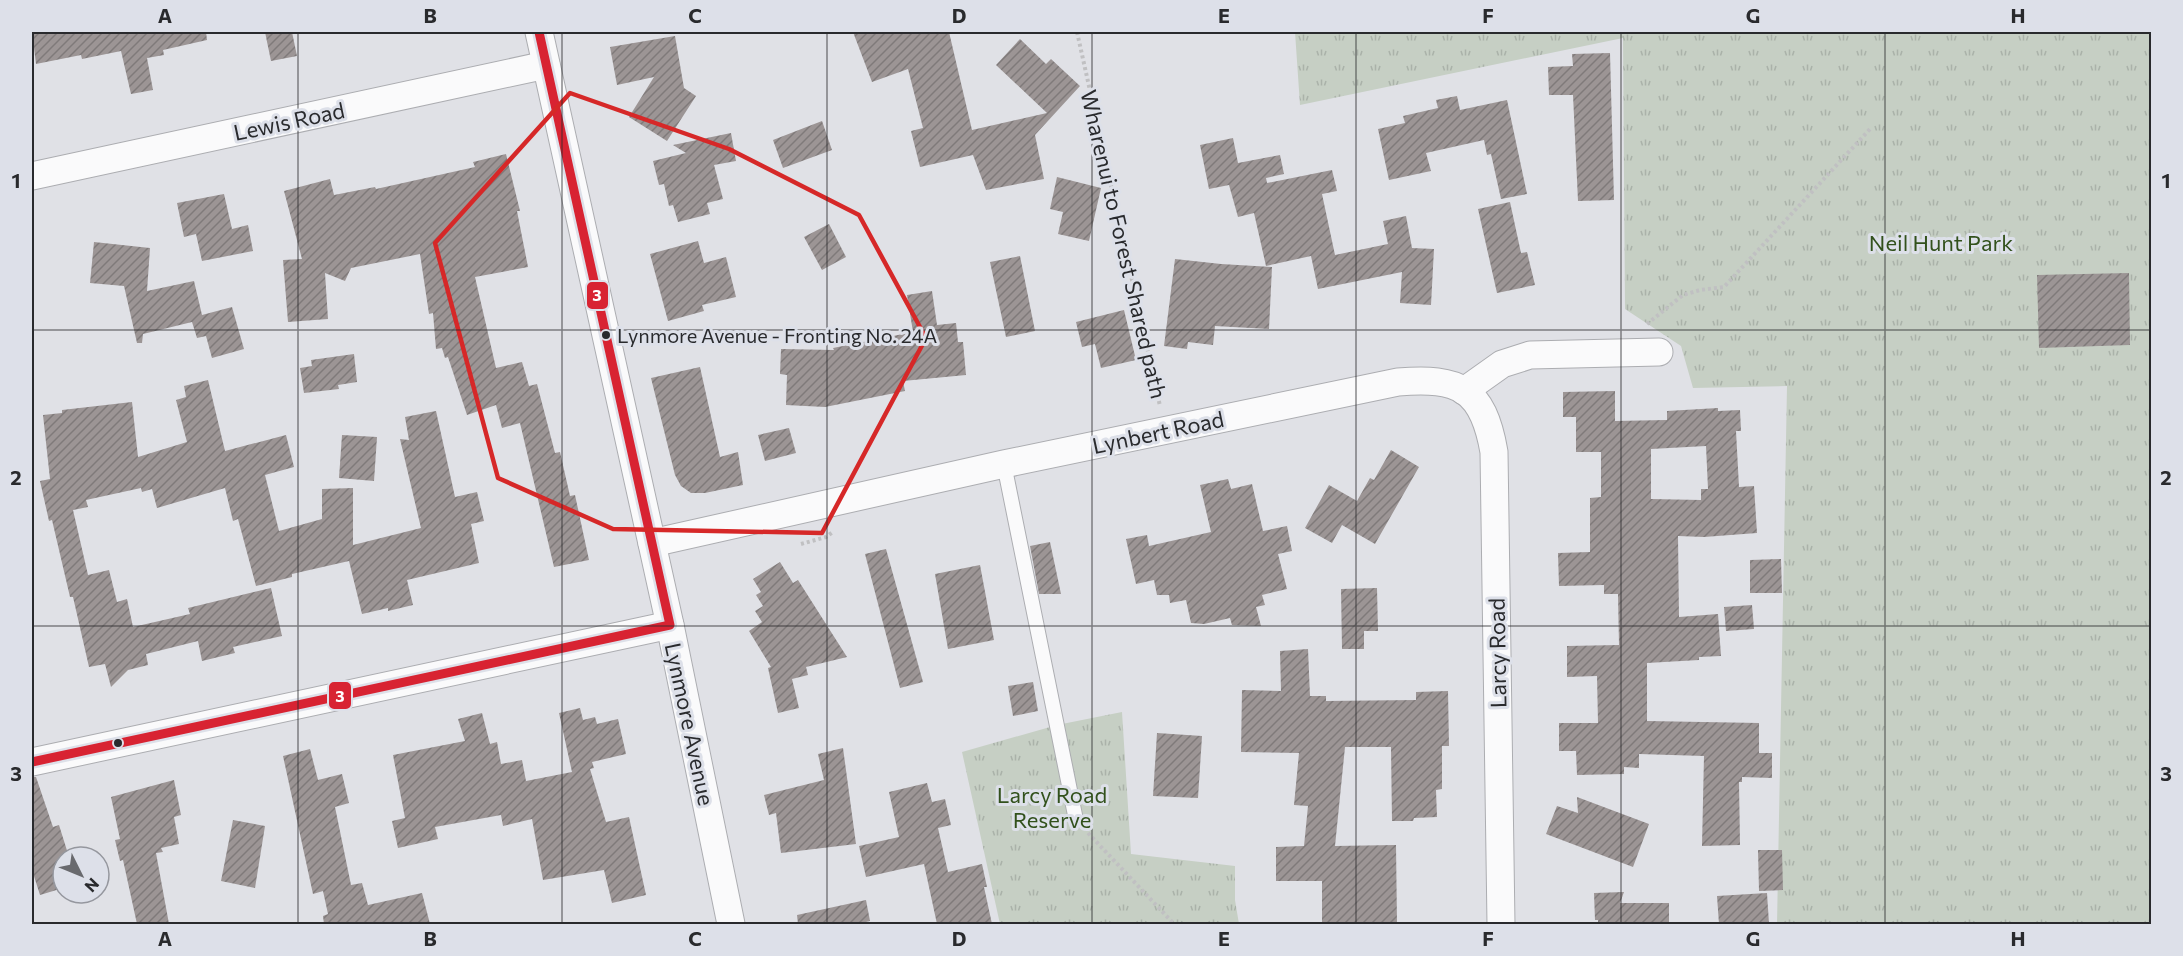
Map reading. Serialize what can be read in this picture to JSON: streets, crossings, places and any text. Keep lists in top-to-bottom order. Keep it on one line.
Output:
{"streets":{"street":["Lewis Road","Lynbert Road","Larcy Road","Lynmore Avenue"],"path":["Wharenui to Forest Shared path"]},"crossings":[["Lewis Road","Lynmore Avenue"],["Lynbert Road","Larcy Road"],["Lynbert Road","Lynmore Avenue"]],"parks":["Neil Hunt Park","Larcy Road Reserve"],"places":["Lynmore Avenue - Fronting No. 24A"],"lines":["transit line 3"],"north":"bottom right","grid":{"columns":["A","B","C","D","E","F","G","H"],"rows":["1","2","3"]}}
